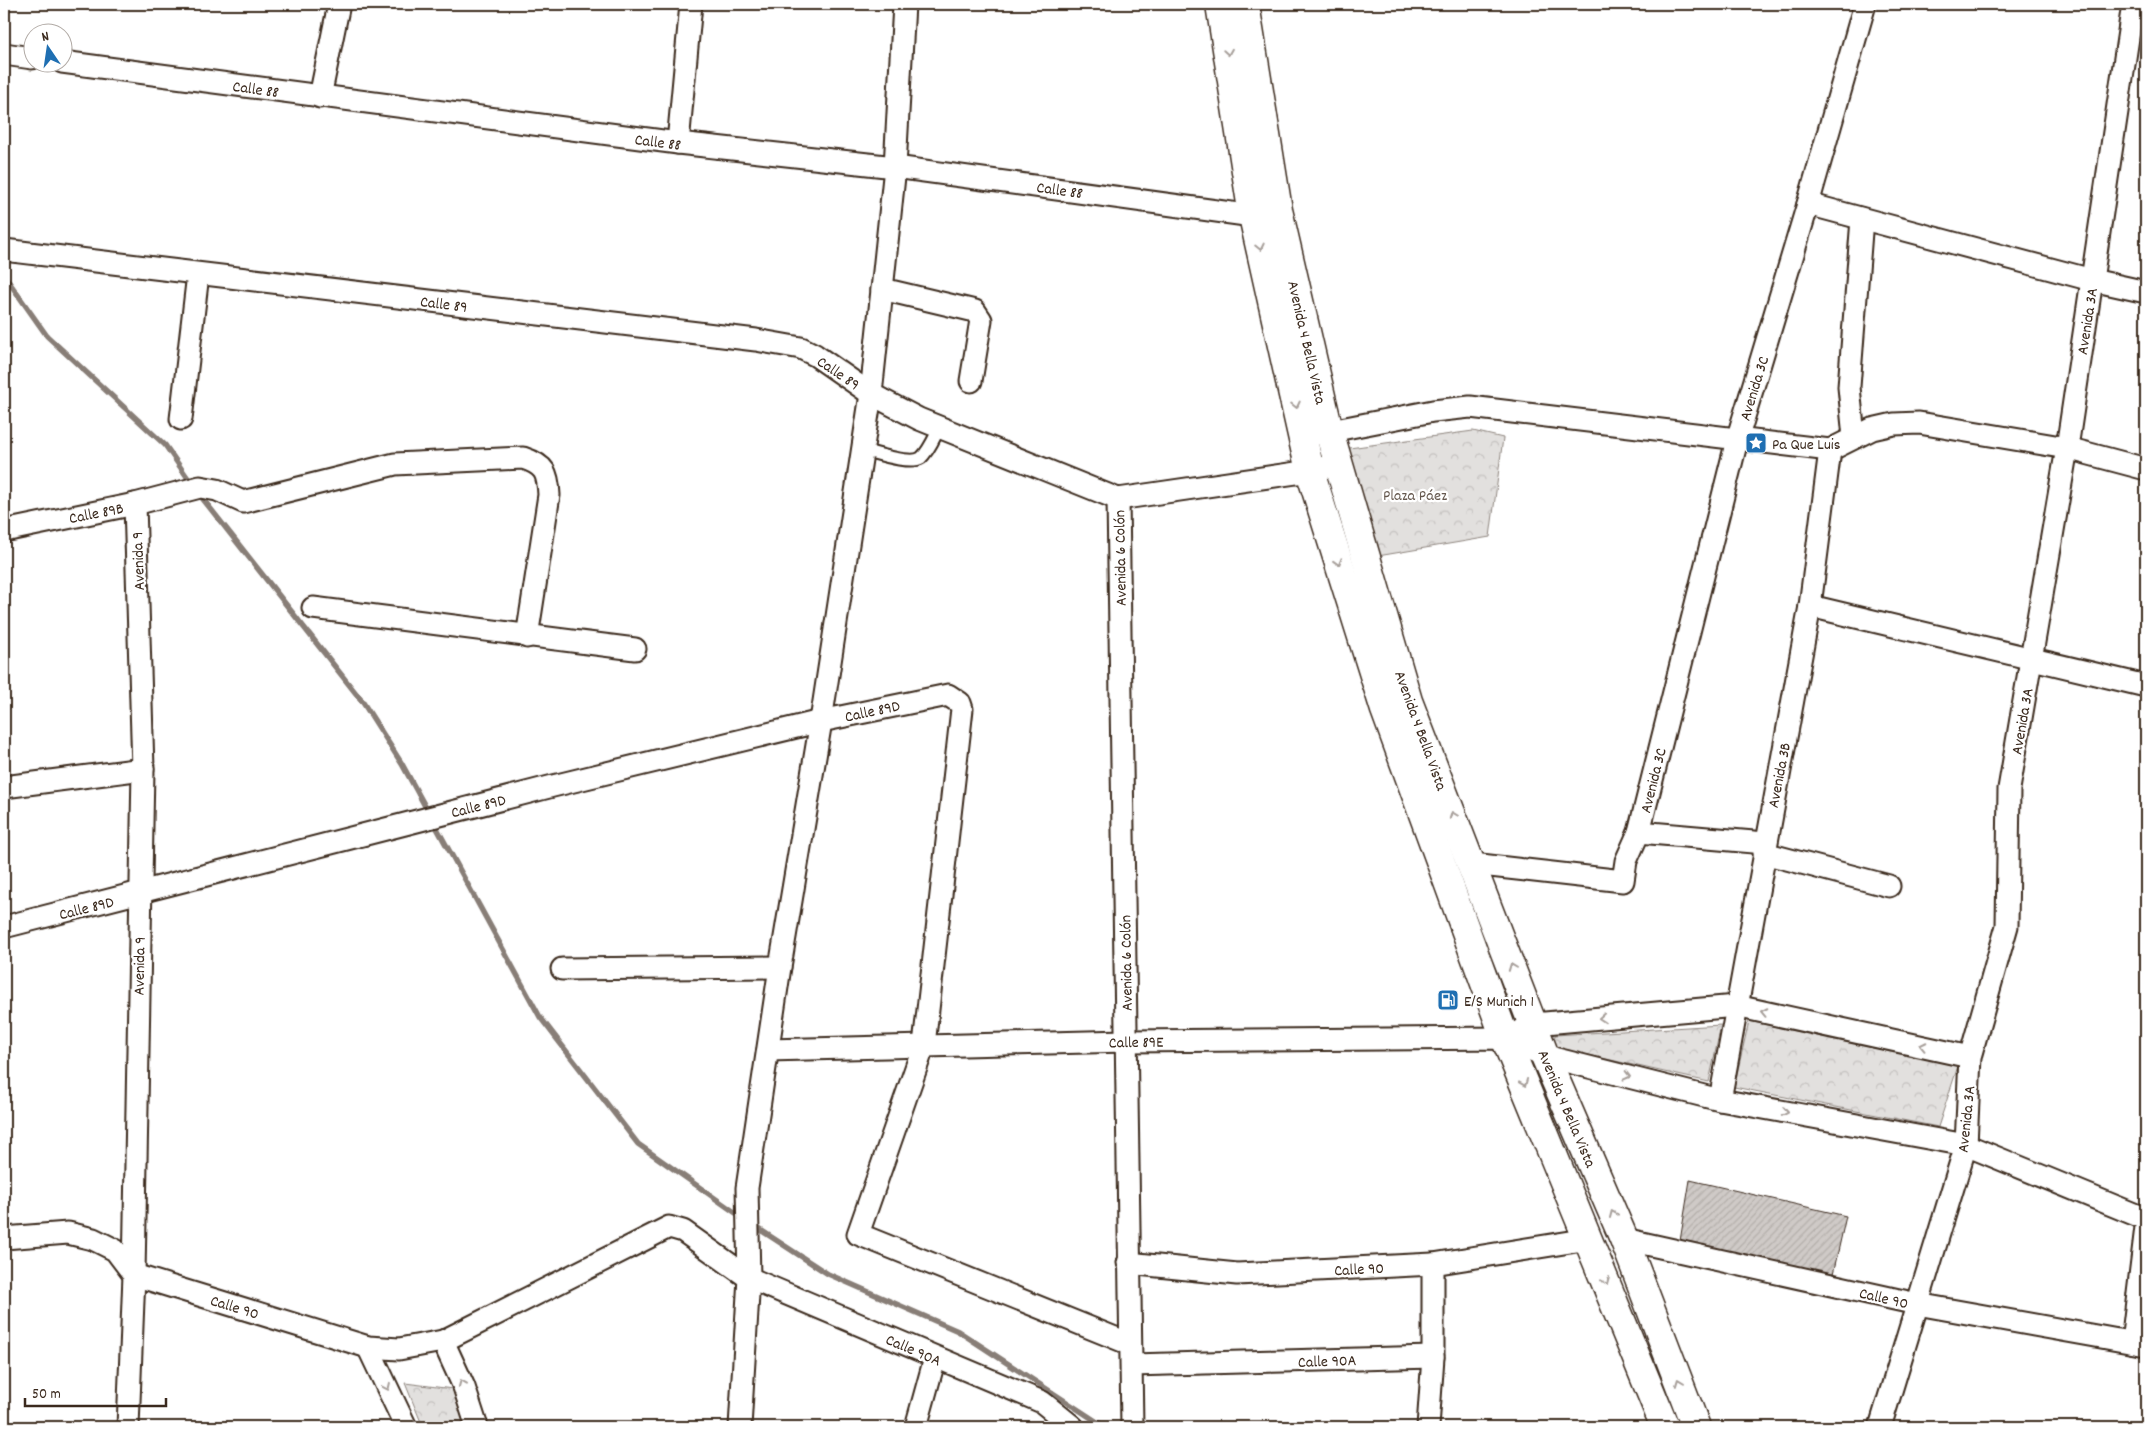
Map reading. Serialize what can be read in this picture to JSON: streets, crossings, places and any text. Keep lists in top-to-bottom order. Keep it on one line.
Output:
{"streets":{"street":["Calle 88","Calle 89","Avenida 3A","Avenida 4 Bella Vista","Avenida 3C","Calle 89B","Avenida 6 Colón","Avenida 9","Calle 89D","Avenida 3B","Calle 89E","Calle 90","Calle 90A"]},"crossings":[["Calle 88","Avenida 4 Bella Vista"],["Calle 89","Avenida 6 Colón"],["Avenida 3A","Calle 90"],["Avenida 4 Bella Vista","Avenida 3C"],["Avenida 4 Bella Vista","Calle 89E"],["Avenida 4 Bella Vista","Calle 90"],["Calle 89B","Avenida 9"],["Avenida 6 Colón","Calle 89E"],["Avenida 6 Colón","Calle 90"],["Avenida 6 Colón","Calle 90A"],["Avenida 9","Calle 89D"],["Avenida 9","Calle 90"],["Calle 89D","Calle 89E"],["Calle 90","Calle 90A"]],"parks":["Plaza Páez"],"places":{"place":["Pa Que Luis"],"fuel station":["E/S Munich 1"]},"scale_bar":"50 m","north":"top"}
